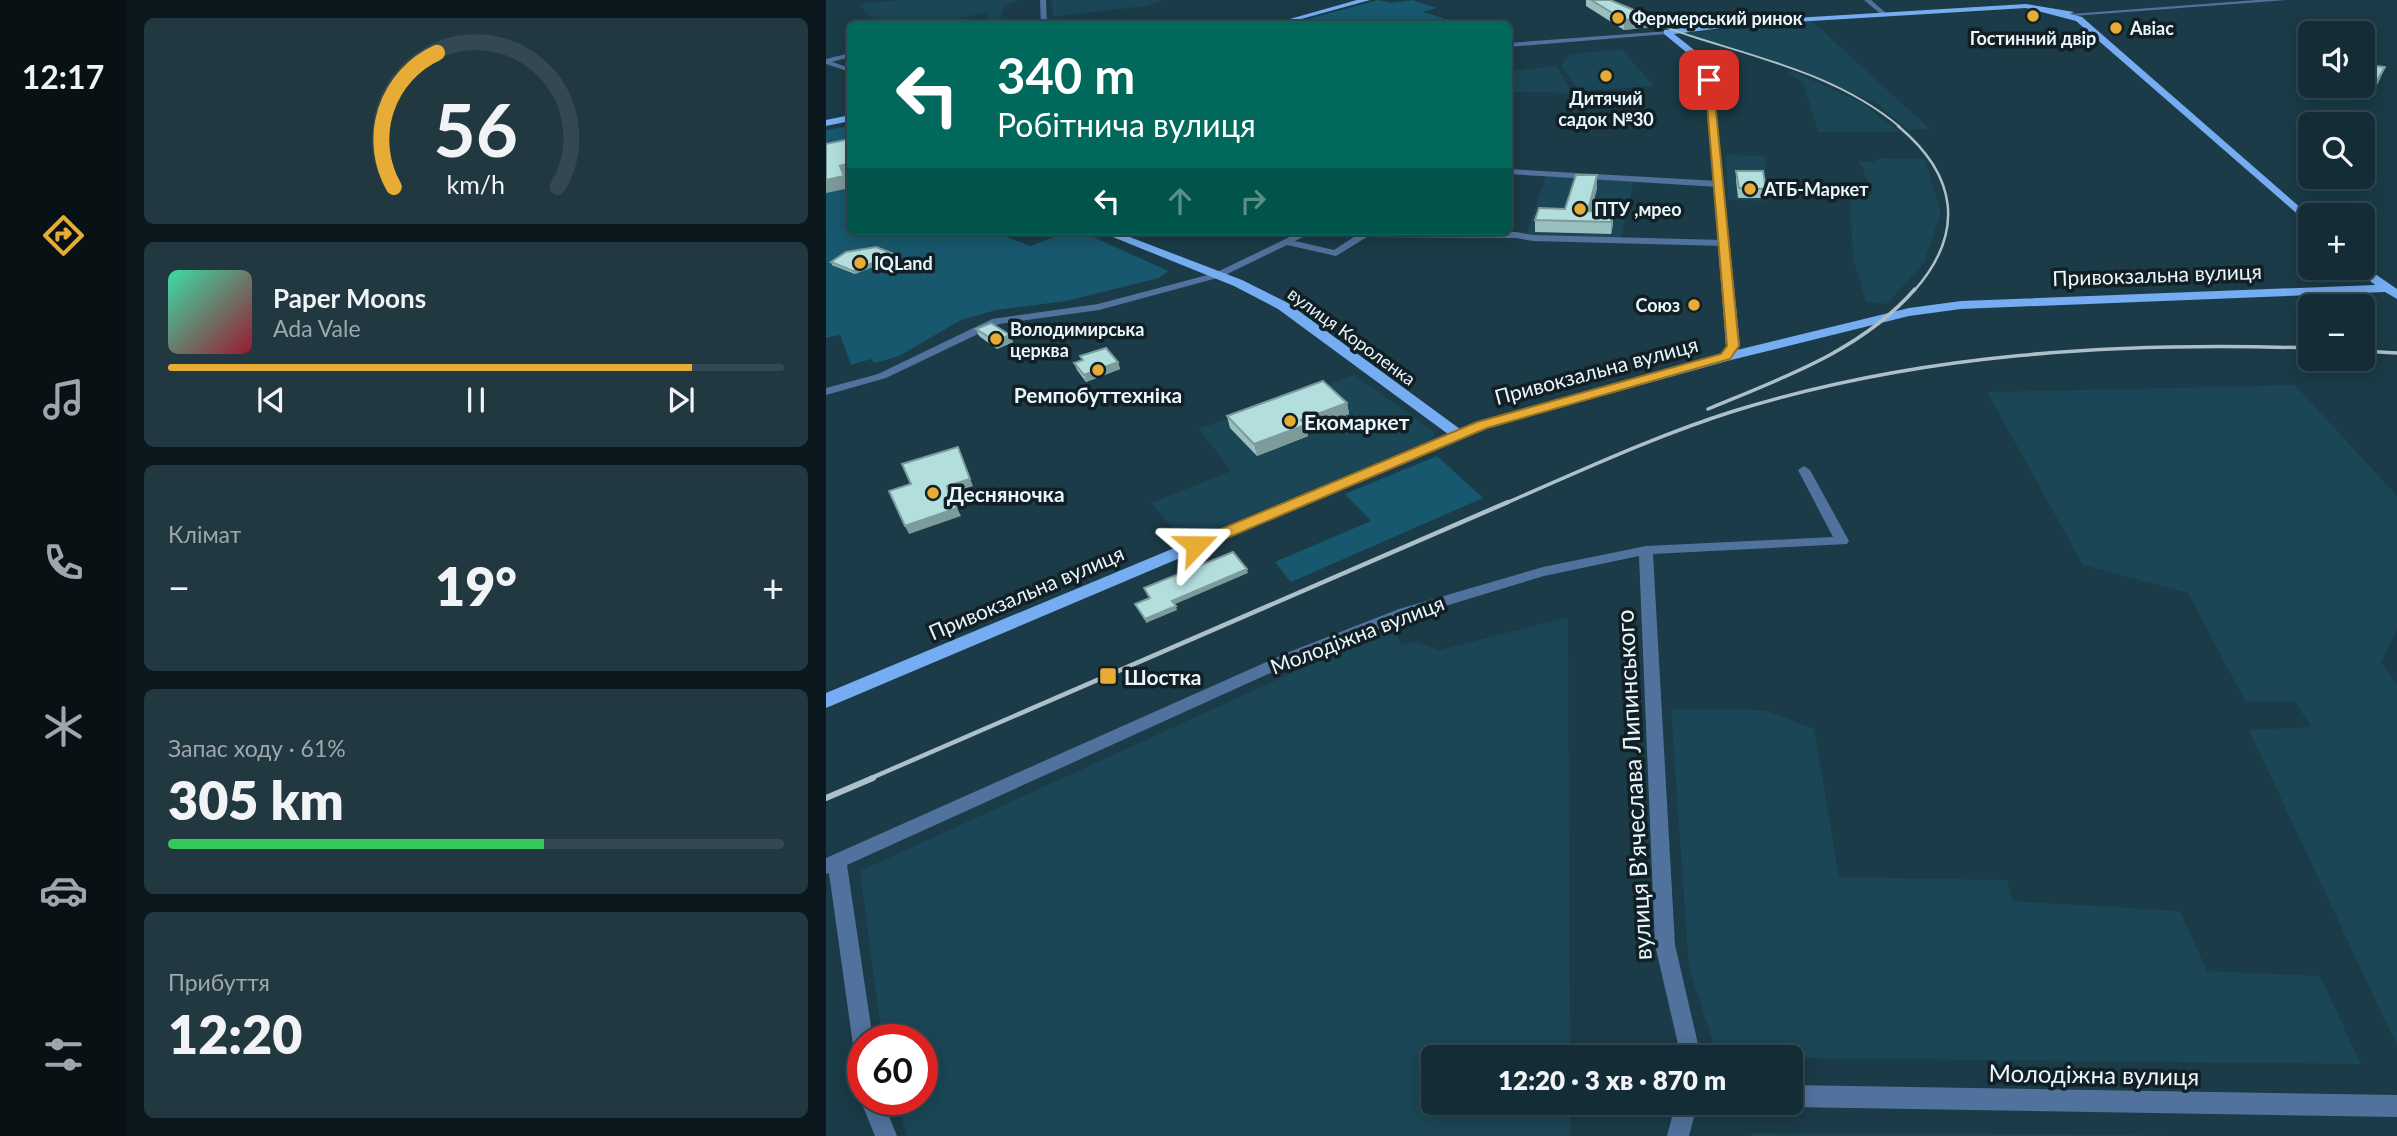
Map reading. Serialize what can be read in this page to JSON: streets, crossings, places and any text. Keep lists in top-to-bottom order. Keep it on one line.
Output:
{"streets":{"main road":["Привокзальна вулиця","вулиця Короленка"],"street":["Молодіжна вулиця","вулиця В'ячеслава Липинського"]},"crossings":[["Привокзальна вулиця","вулиця Короленка"],["Молодіжна вулиця","вулиця В'ячеслава Липинського"]],"places":{"other":["Гостинний двір","Фермерський ринок","Авіас","Дитячий садок №30","АТБ-Маркет","ПТУ ,мрео","IQLand","Союз","Володимирська церква","Ремпобуттехніка","Екомаркет","Десняночка"],"transit":["Шостка"]},"page":{"tabs":"12:17","map_buttons":["+","−"],"turn":["340 m","Робітнича вулиця"],"song":["Paper Moons","Ada Vale"],"tile":["Клімат",["Запас ходу · 61%","305 km"],["Прибуття","12:20"]],"heat":["−","19°","+"],"limit":"60","trip":"12:20 · 3 хв · 870 m","gauge":["56","km/h"]}}
